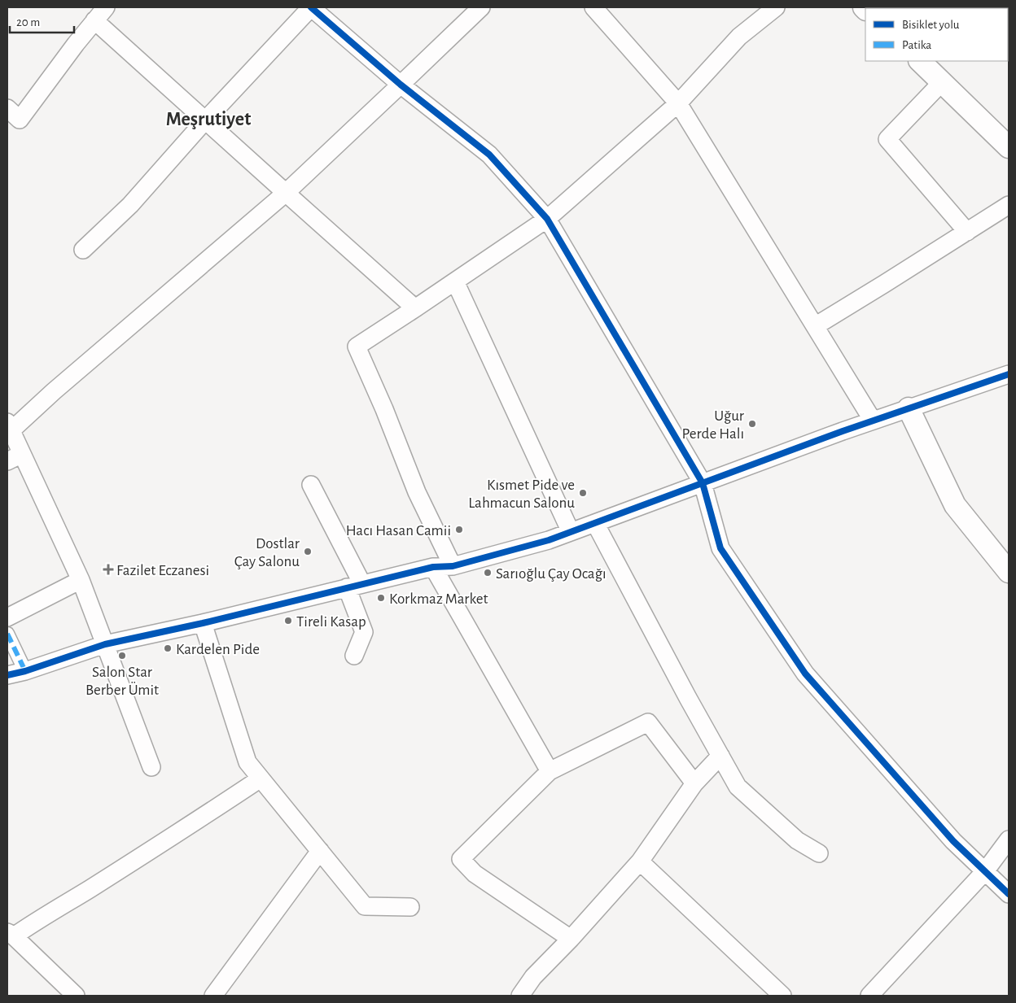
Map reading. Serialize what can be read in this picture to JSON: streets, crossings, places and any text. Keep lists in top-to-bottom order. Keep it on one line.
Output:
{"districts":["Meşrutiyet"],"places":{"other":["Uğur Perde Halı","Kısmet Pide ve Lahmacun Salonu","Hacı Hasan Camii","Dostlar Çay Salonu","Sarıoğlu Çay Ocağı","Korkmaz Market","Tireli Kasap","Kardelen Pide","Salon Star Berber Ümit"],"health":["Fazilet Eczanesi"]},"legend":["Bisiklet yolu","Patika"],"scale_bar":"20 m"}
